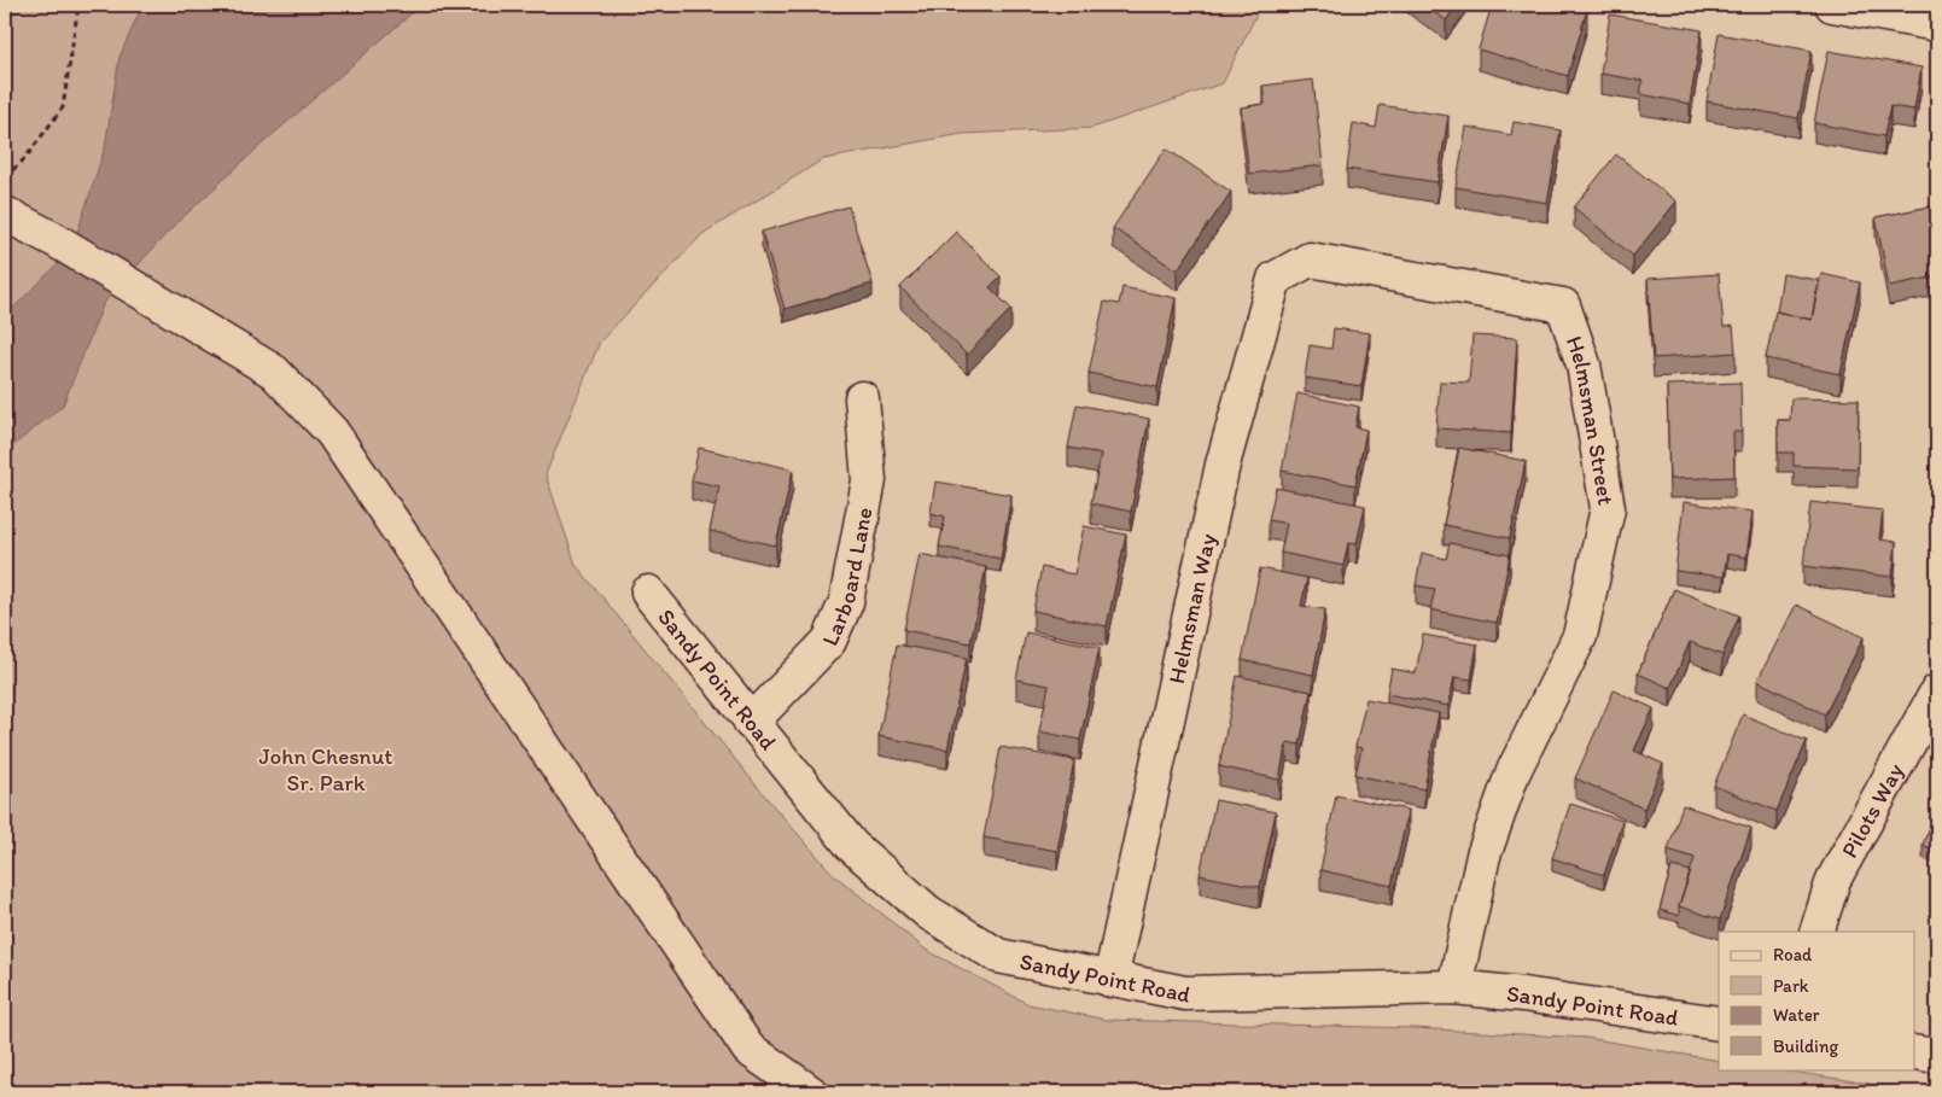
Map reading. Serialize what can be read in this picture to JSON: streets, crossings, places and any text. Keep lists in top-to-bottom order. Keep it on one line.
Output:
{"streets":{"street":["Helmsman Street","Larboard Lane","Helmsman Way","Sandy Point Road","Pilots Way"]},"crossings":[["Helmsman Street","Helmsman Way"],["Helmsman Street","Sandy Point Road"],["Larboard Lane","Sandy Point Road"],["Helmsman Way","Sandy Point Road"]],"parks":["John Chesnut Sr. Park"],"legend":["Road","Park","Water","Building"]}
